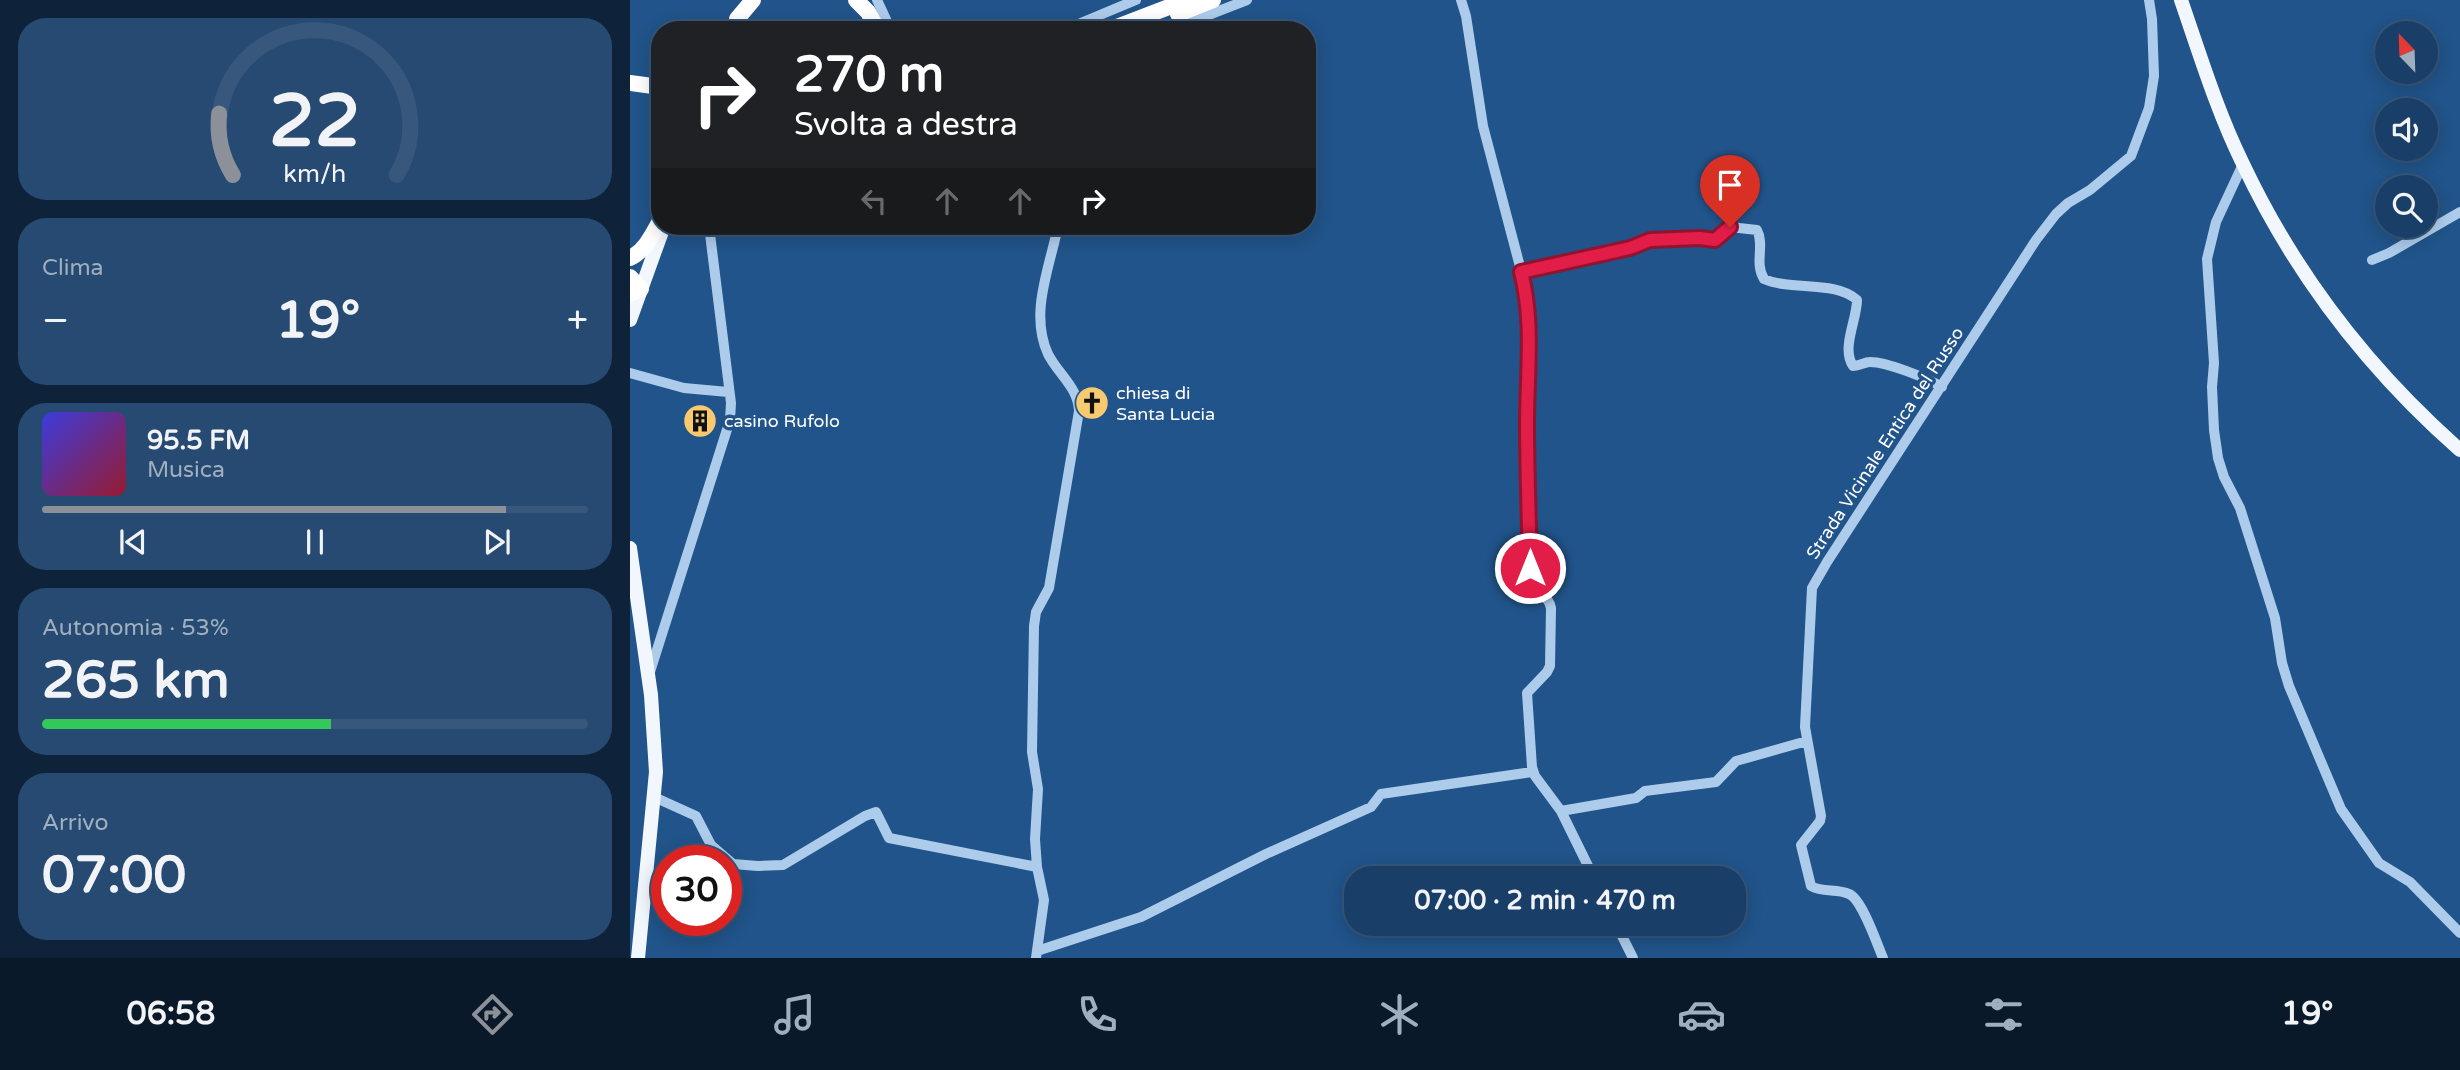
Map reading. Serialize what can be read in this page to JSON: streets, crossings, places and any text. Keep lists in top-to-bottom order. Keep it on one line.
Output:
{"streets":{"street":["Strada Vicinale Entica del Russo"]},"places":{"church":["chiesa di Santa Lucia"],"building":["casino Rufolo"]},"north":"top left","page":{"turn":["270 m","Svolta a destra"],"tile":["Clima",["Autonomia · 53%","265 km"],["Arrivo","07:00"]],"heat":["−","19°","+"],"song":["95.5 FM","Musica"],"limit":"30","trip":"07:00 · 2 min · 470 m","tabs":["06:58","19°"],"gauge":["22","km/h"]}}
